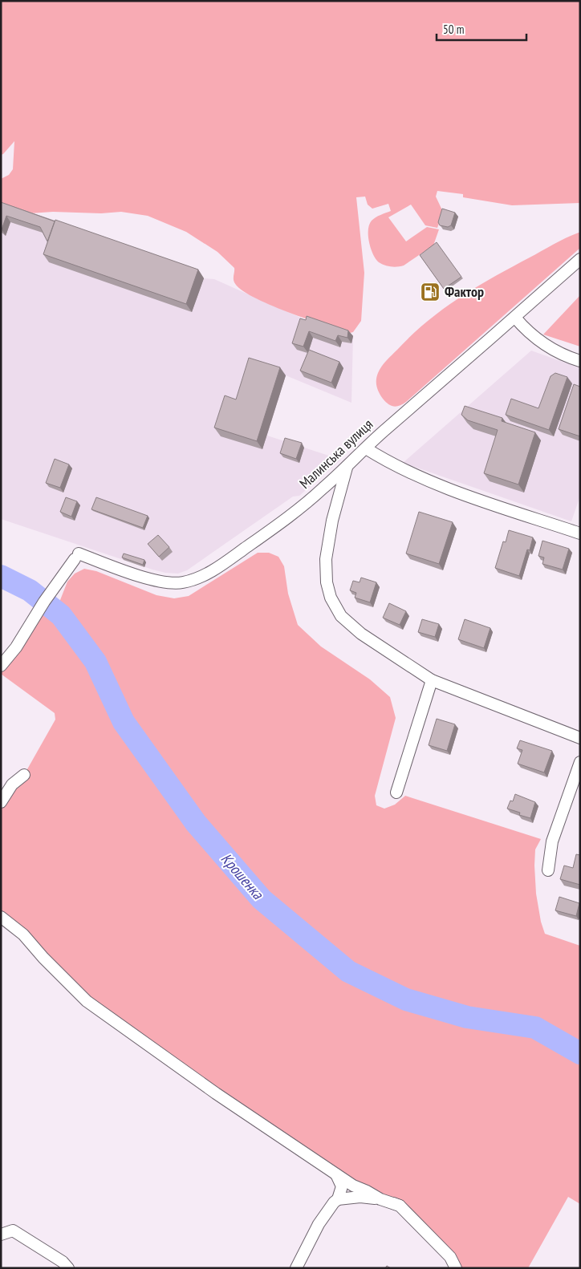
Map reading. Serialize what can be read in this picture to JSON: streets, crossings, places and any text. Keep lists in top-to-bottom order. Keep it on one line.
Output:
{"streets":{"street":["Малинська вулиця"]},"water":["Крошенка"],"places":{"fuel station":["Фактор"]},"scale_bar":"50 m"}
